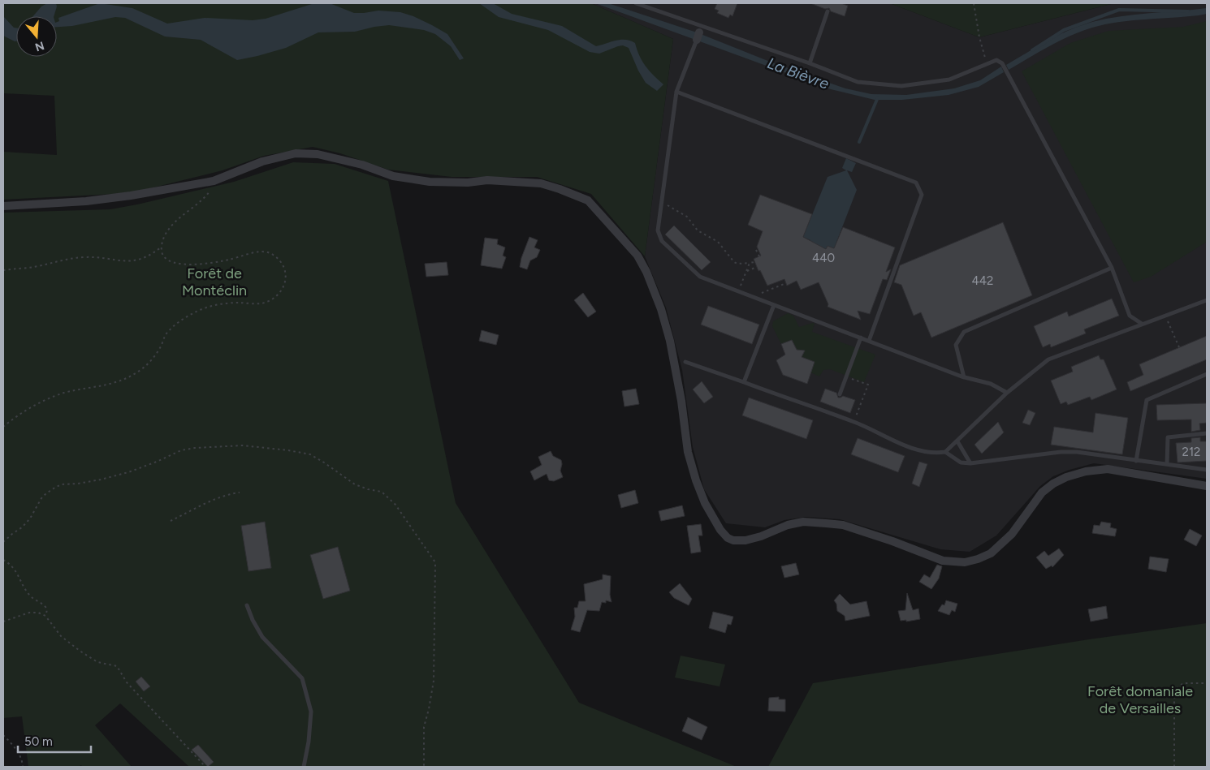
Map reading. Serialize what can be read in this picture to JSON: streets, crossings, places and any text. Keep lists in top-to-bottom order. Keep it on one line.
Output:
{"water":["La Bièvre"],"parks":["Forêt de Montéclin","Forêt domaniale de Versailles"],"house_numbers":["440","442","212"],"scale_bar":"50 m","north":"bottom"}
